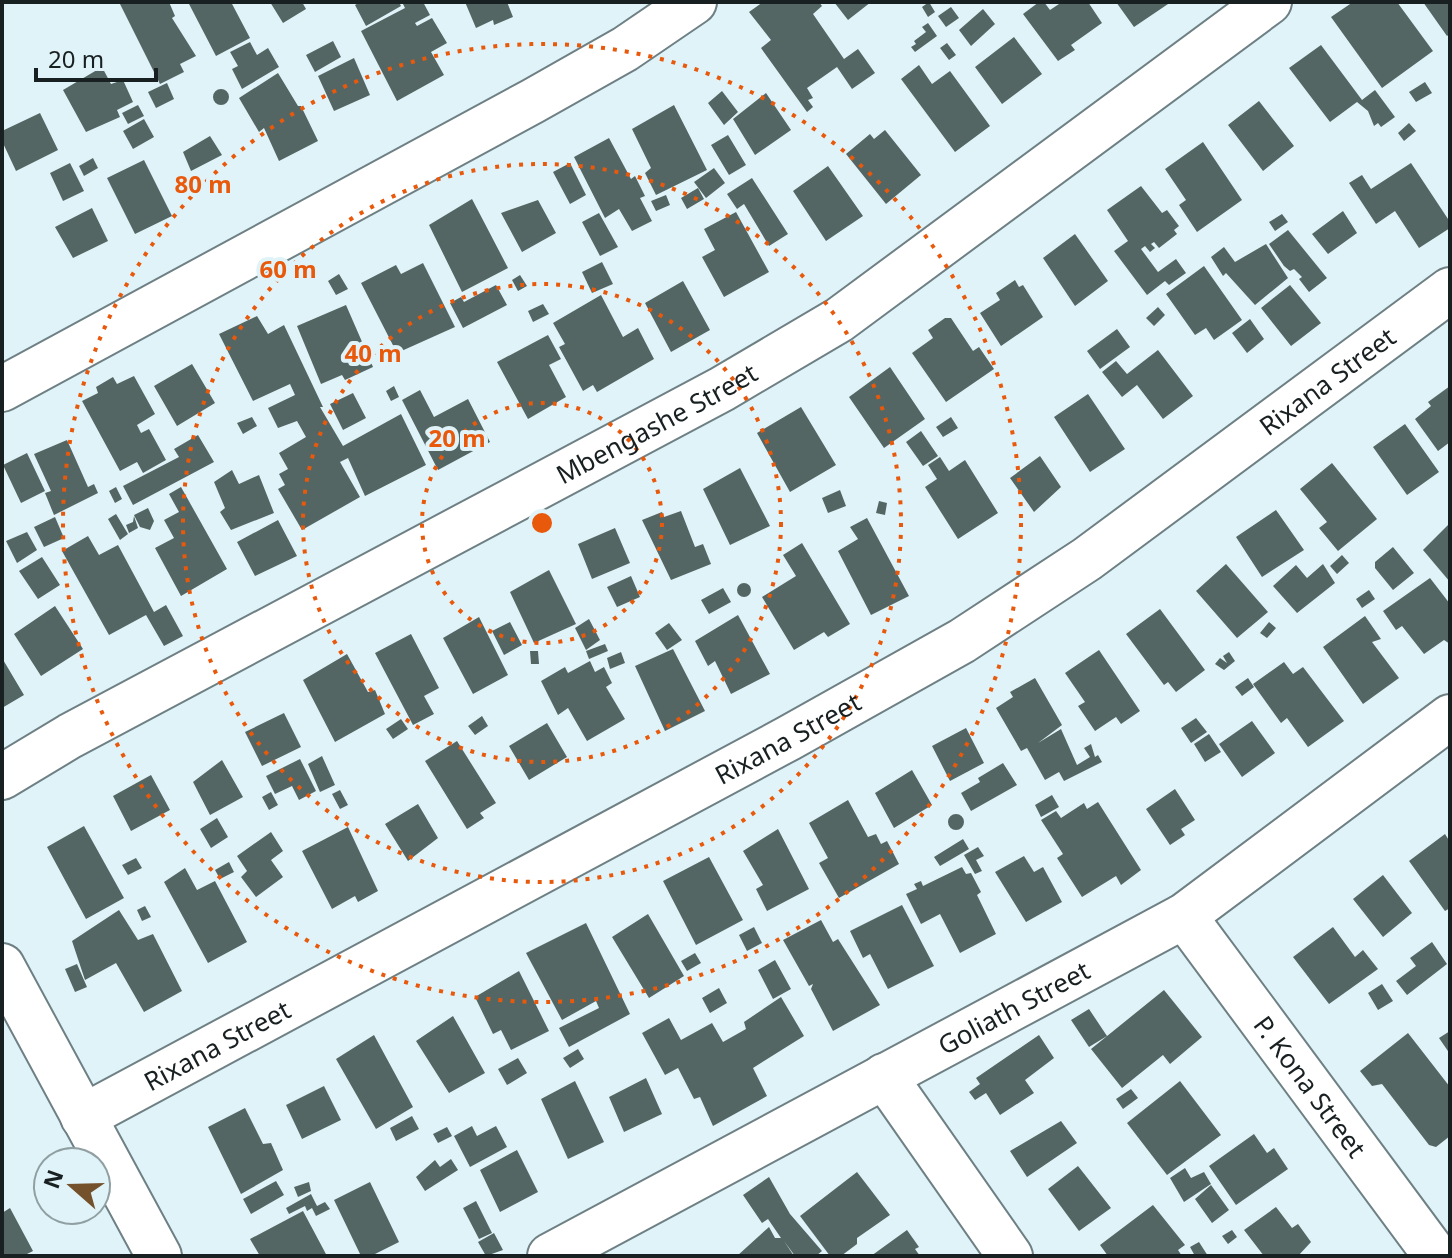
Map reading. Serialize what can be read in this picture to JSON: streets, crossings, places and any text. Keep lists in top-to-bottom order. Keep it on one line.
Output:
{"streets":{"street":["Rixana Street","Mbengashe Street","Goliath Street","P. Kona Street"]},"crossings":[["Goliath Street","P. Kona Street"]],"scale_bar":"20 m","north":"left","rings":["80 m","60 m","40 m","20 m"]}
